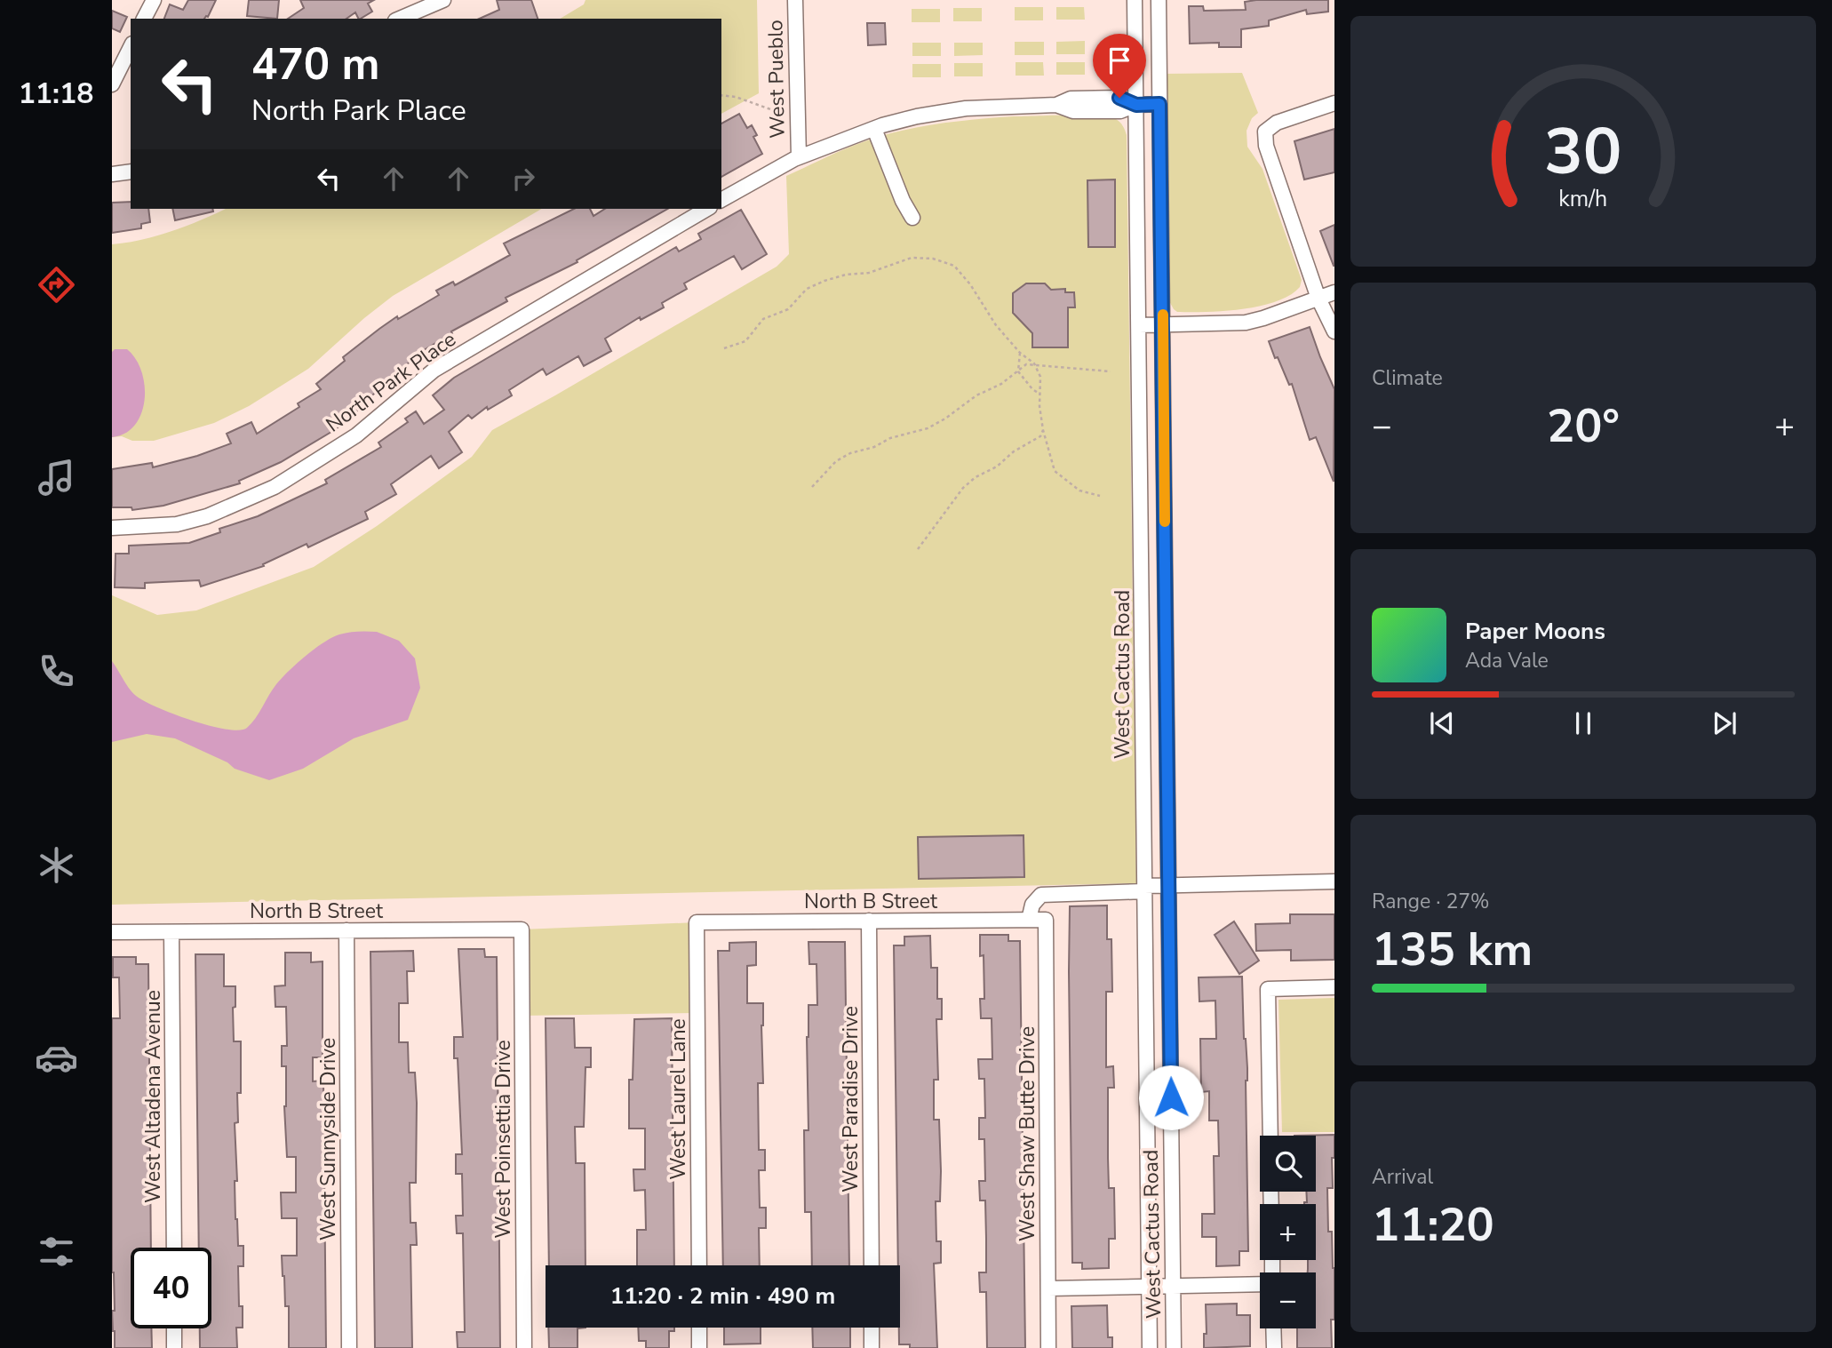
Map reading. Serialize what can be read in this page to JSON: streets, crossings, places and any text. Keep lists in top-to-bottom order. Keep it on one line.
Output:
{"streets":{"street":["West Pueblo","North Park Place","West Cactus Road","North B Street","West Altadena Avenue","West Laurel Lane","West Paradise Drive","West Shaw Butte Drive","West Sunnyside Drive","West Poinsettia Drive"]},"crossings":[["North B Street","West Altadena Avenue"],["North B Street","West Laurel Lane"],["North B Street","West Paradise Drive"],["North B Street","West Shaw Butte Drive"],["North B Street","West Sunnyside Drive"],["North B Street","West Poinsettia Drive"]],"page":{"tabs":"11:18","turn":["470 m","North Park Place"],"tile":["Climate",["Range · 27%","135 km"],["Arrival","11:20"]],"heat":["−","20°","+"],"song":["Paper Moons","Ada Vale"],"map_buttons":["+","−"],"limit":"40","trip":"11:20 · 2 min · 490 m","gauge":["30","km/h"]}}
